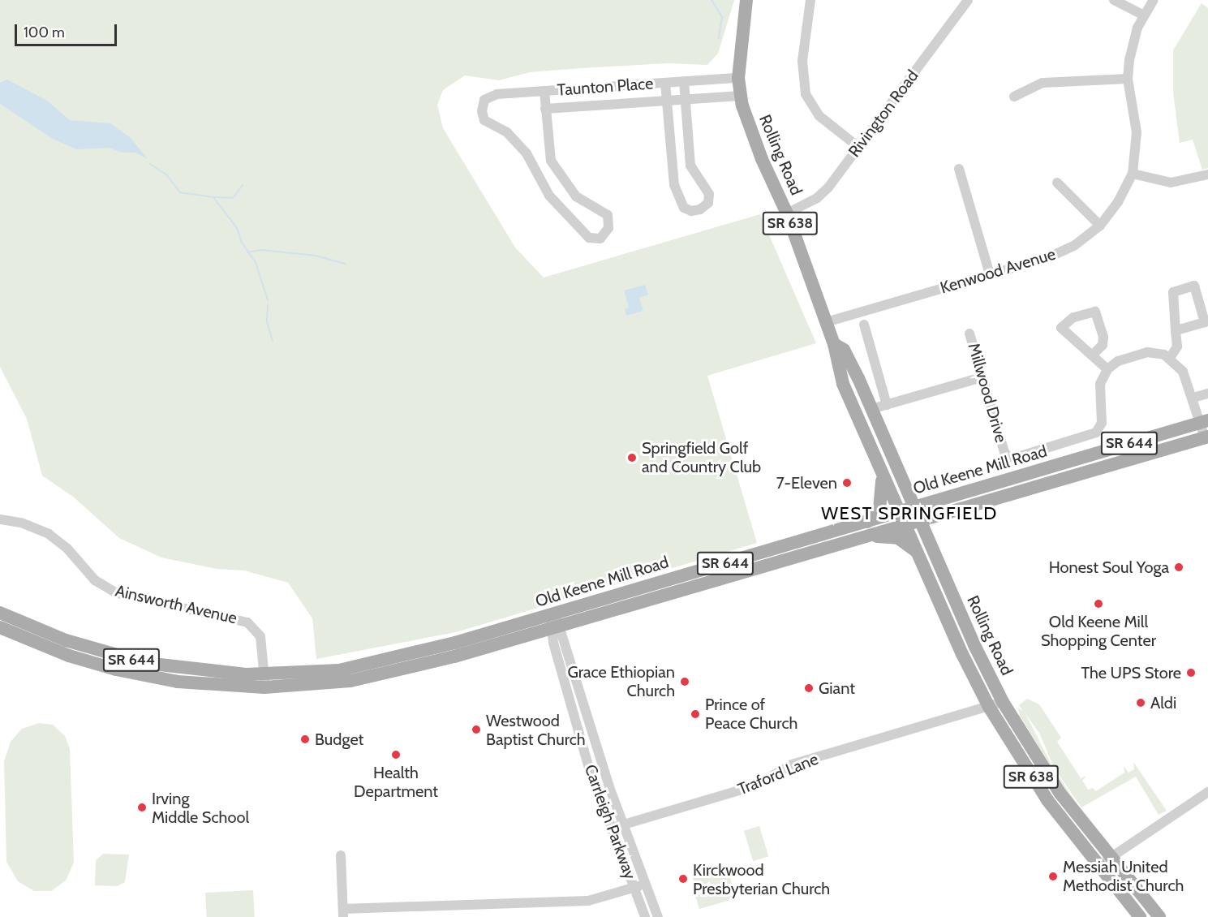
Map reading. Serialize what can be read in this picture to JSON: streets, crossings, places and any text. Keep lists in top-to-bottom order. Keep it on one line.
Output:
{"streets":{"main road":["Rolling Road","SR 638","SR 644","Old Keene Mill Road"],"street":["Taunton Place","Rivington Road","Kenwood Avenue","Millwood Drive","Ainsworth Avenue","Traford Lane","Carrleigh Parkway"]},"crossings":[["Taunton Place","Rolling Road"],["Rivington Road","Rolling Road"],["Rolling Road","Kenwood Avenue"],["Rolling Road","Old Keene Mill Road"],["Rolling Road","Traford Lane"],["Old Keene Mill Road","Ainsworth Avenue"],["Old Keene Mill Road","Carrleigh Parkway"],["Traford Lane","Carrleigh Parkway"]],"districts":["WEST SPRINGFIELD"],"places":["Springfield Golf and Country Club","7-Eleven","Honest Soul Yoga","Old Keene Mill Shopping Center","The UPS Store","Grace Ethiopian Church","Giant","Aldi","Prince of Peace Church","Westwood Baptist Church","Budget","Health Department","Irving Middle School","Messiah United Methodist Church","Kirckwood Presbyterian Church"],"scale_bar":"100 m"}
